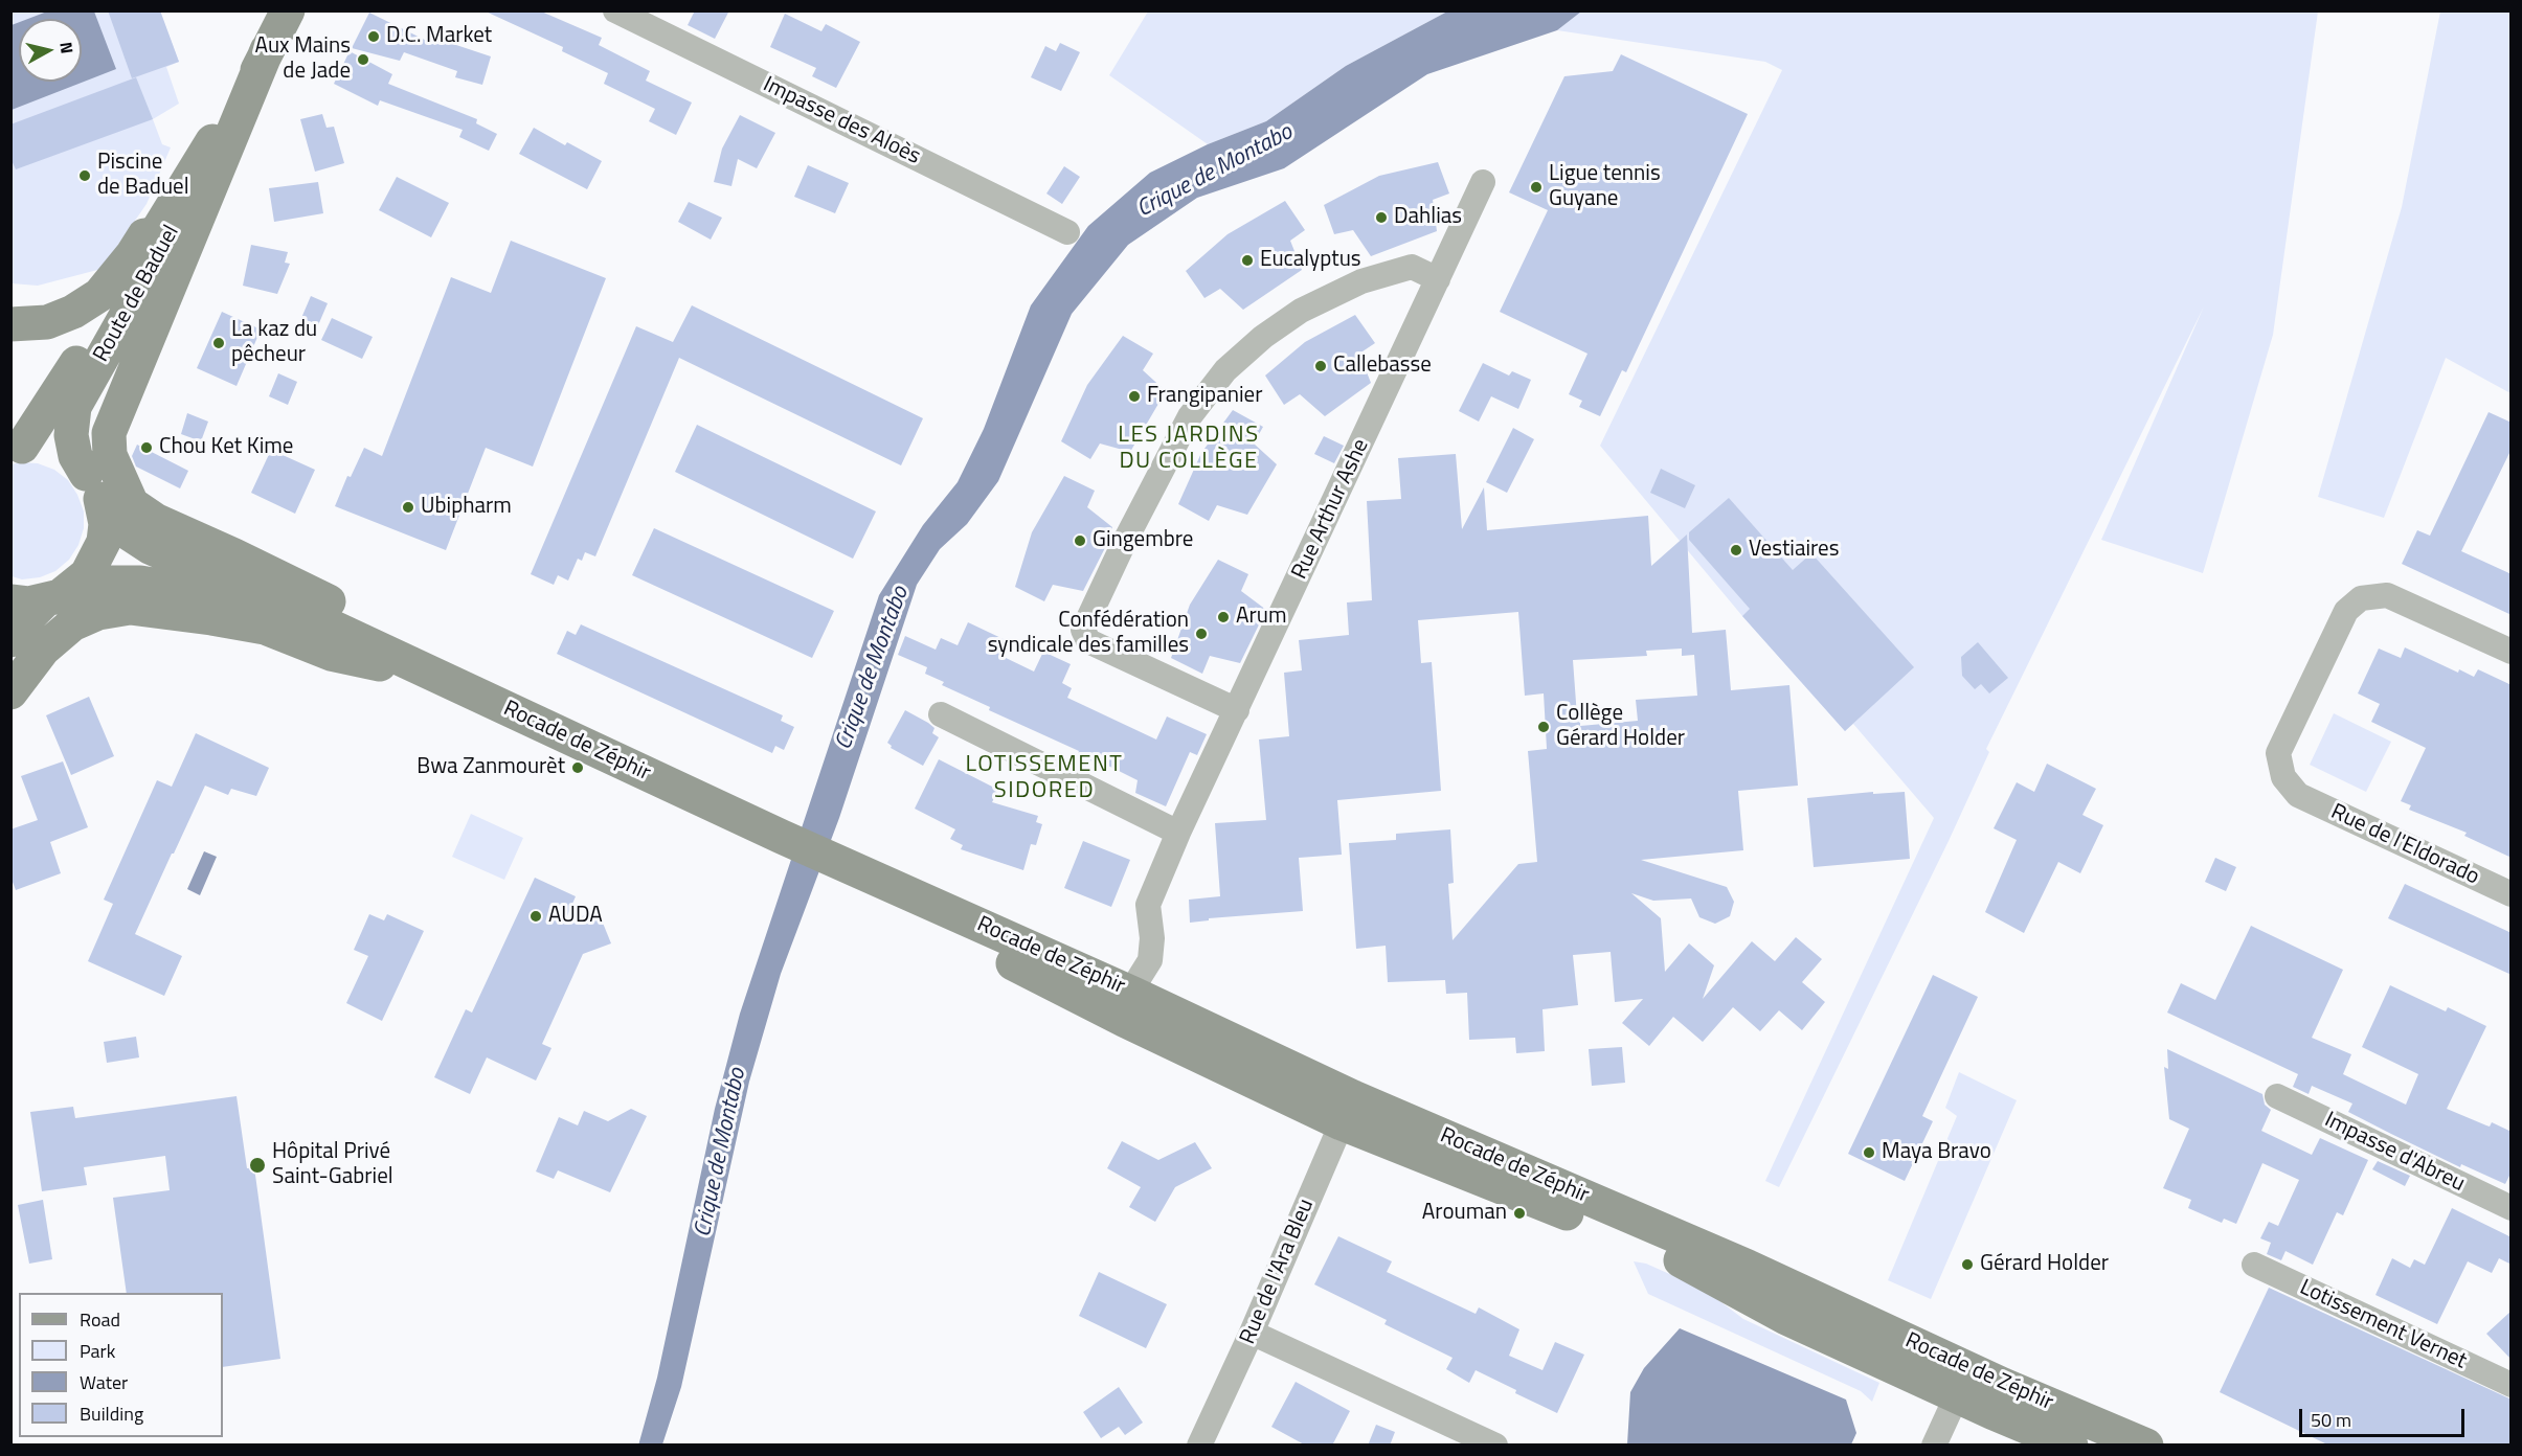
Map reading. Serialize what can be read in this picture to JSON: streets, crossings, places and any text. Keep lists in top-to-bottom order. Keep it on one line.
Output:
{"streets":{"main road":["Route de Baduel","Rocade de Zéphir"],"street":["Impasse des Aloès","Rue Arthur Ashe","Rue de l'Eldorado","Impasse d'Abreu","Rue de l'Ara Bleu","Lotissement Vernet"]},"crossings":[["Route de Baduel","Rocade de Zéphir"],["Rue Arthur Ashe","Rocade de Zéphir"],["Rocade de Zéphir","Rue de l'Ara Bleu"]],"districts":["LES JARDINS DU COLLÈGE","LOTISSEMENT SIDORED"],"water":["Crique de Montabo"],"places":["D.C. Market","Aux Mains de Jade","Piscine de Baduel","Ligue tennis Guyane","Dahlias","Eucalyptus","La kaz du pêcheur","Callebasse","Frangipanier","Chou Ket Kime","Ubipharm","Gingembre","Vestiaires","Arum","Confédération syndicale des familles","Collège Gérard Holder","Bwa Zanmourèt","AUDA","Maya Bravo","Hôpital Privé Saint-Gabriel","Arouman","Gérard Holder"],"legend":["Road","Park","Water","Building"],"scale_bar":"50 m","north":"right"}
